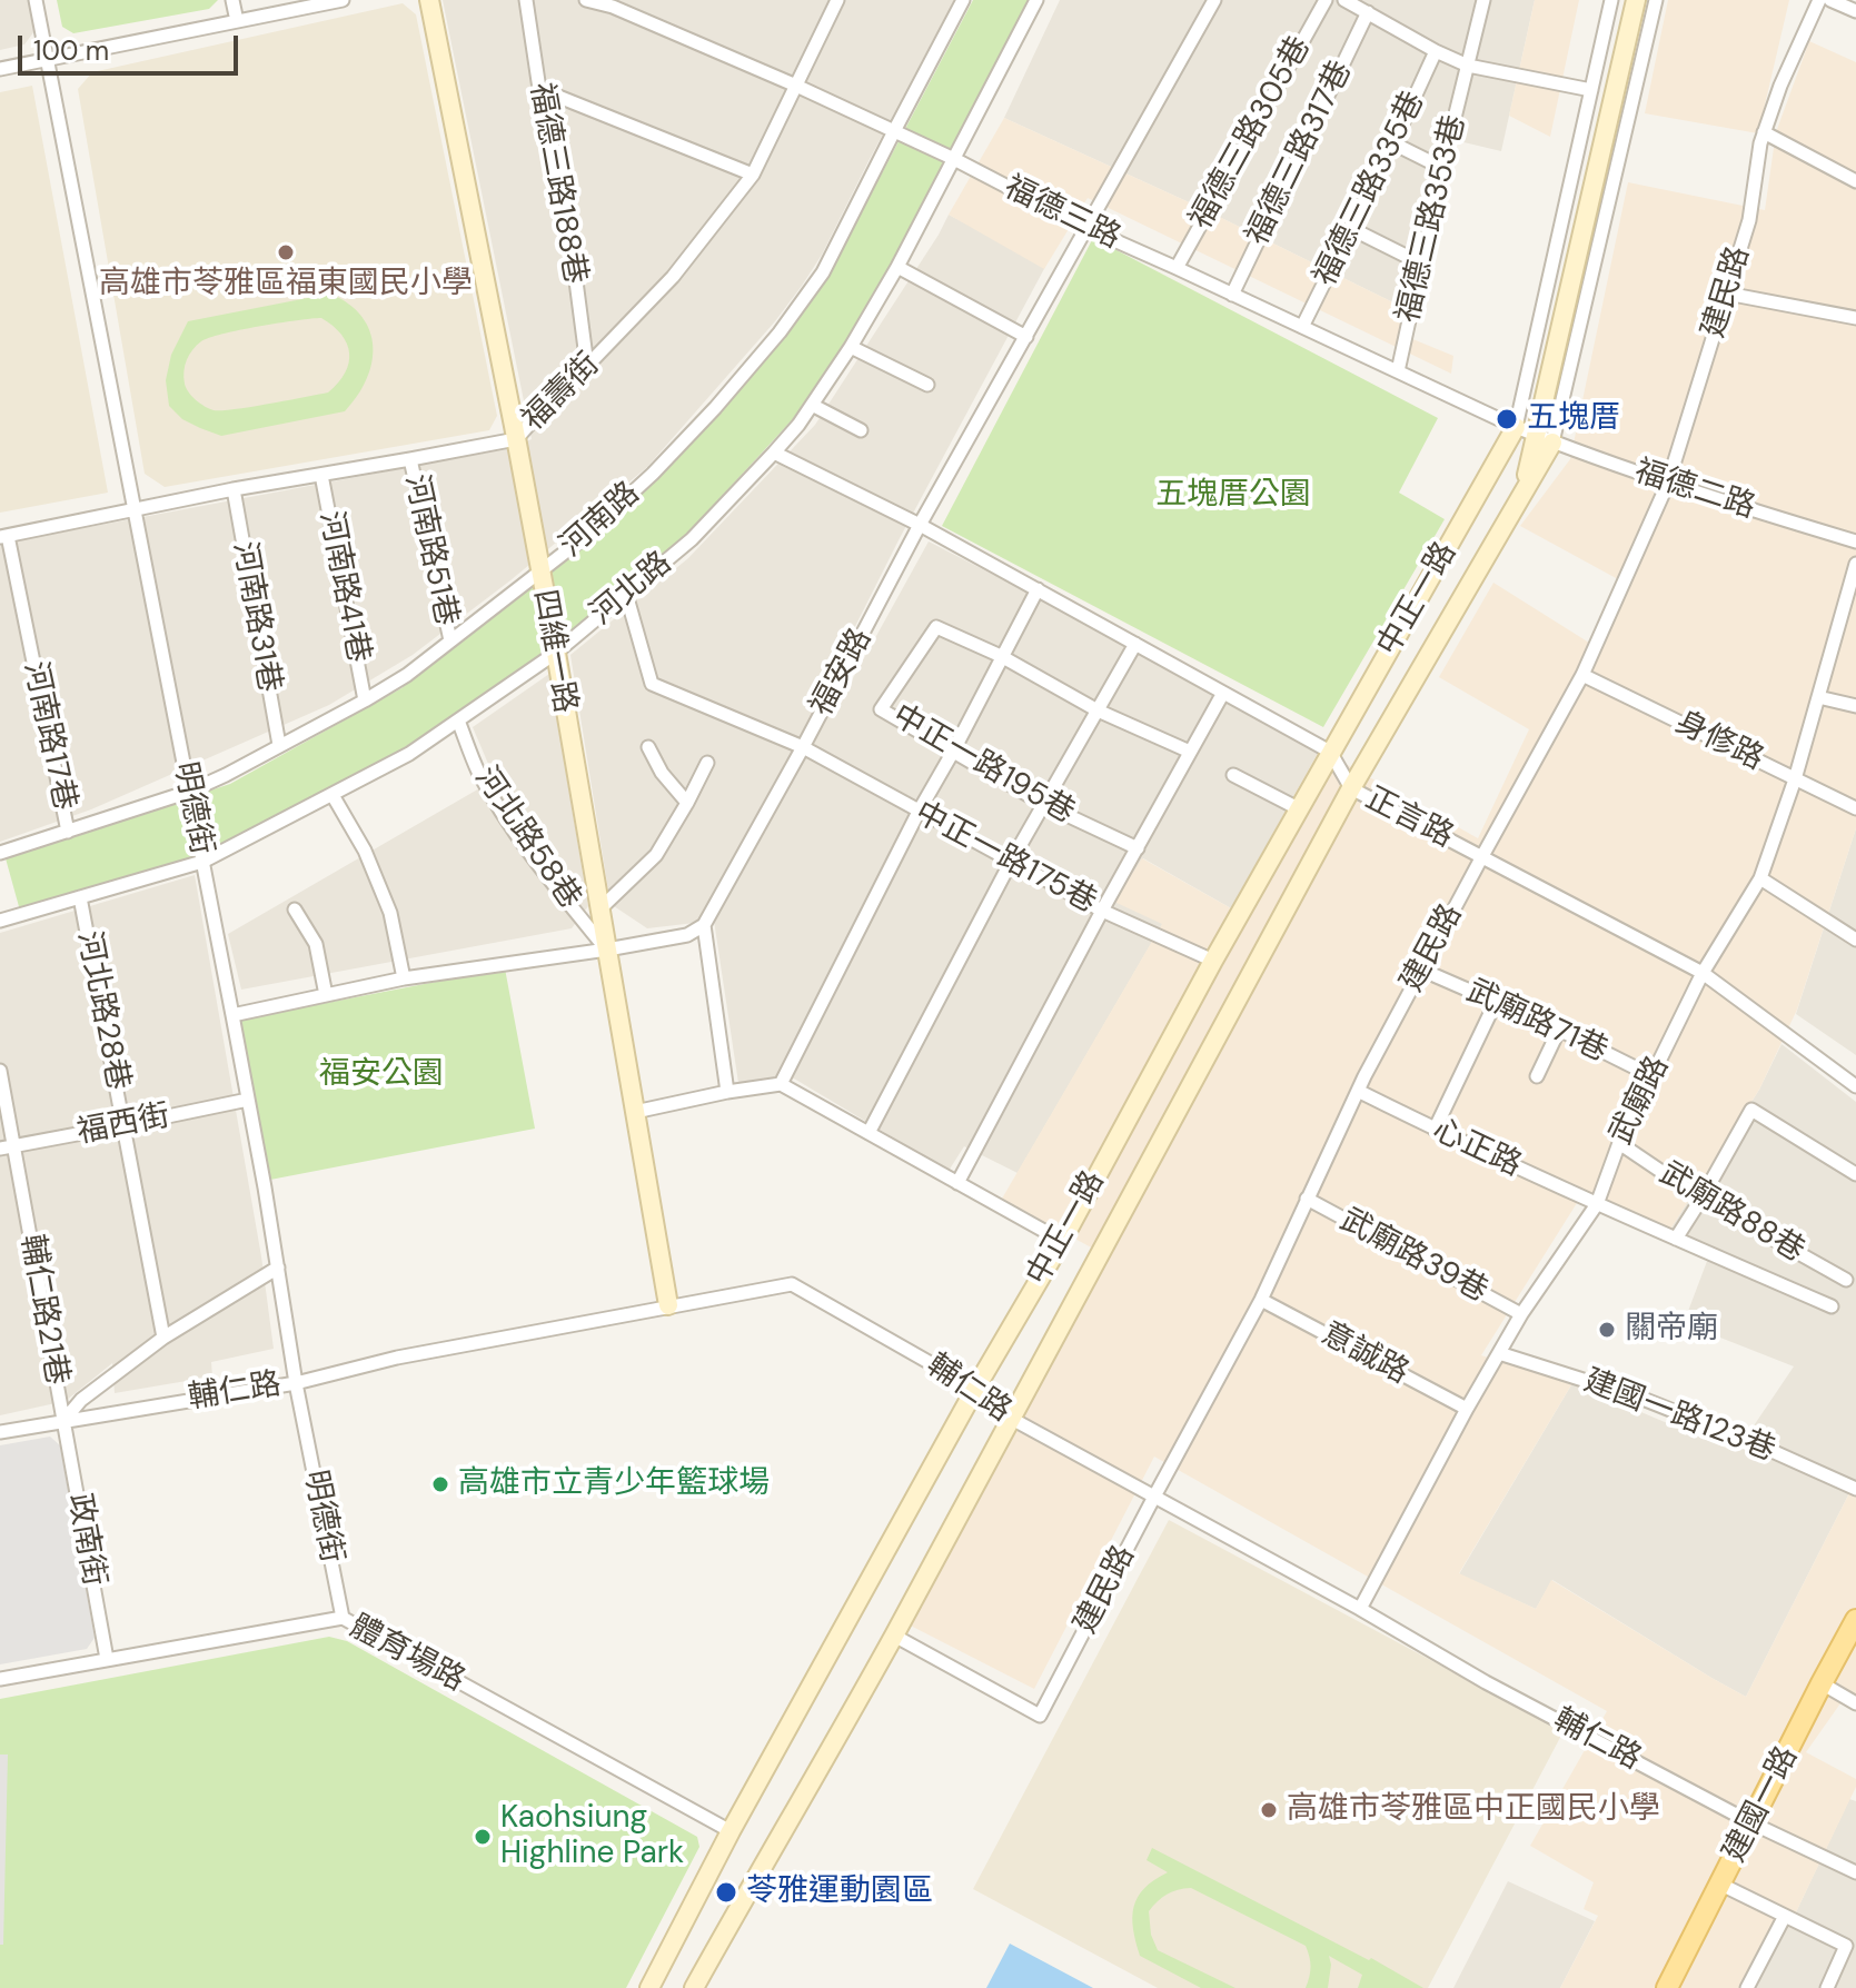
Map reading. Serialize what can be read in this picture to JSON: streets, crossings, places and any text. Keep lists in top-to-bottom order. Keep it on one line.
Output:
{"streets":{"main road":["建國一路"],"street":["福德三路305巷","福德三路317巷","福德三路188巷","福德三路335巷","福德三路","福德三路353巷","建民路","福壽街","福德二路","河南路","河南路51巷","河南路41巷","河北路","中正一路","河南路31巷","四維一路","福安路","河南路17巷","身修路","中正一路195巷","明德街","正言路","河北路58巷","中正一路175巷","河北路28巷","武廟路71巷","武廟路","福西街","心正路","武廟路88巷","武廟路39巷","輔仁路21巷","意誠路","輔仁路","建國一路123巷","政南街","體育場路"]},"crossings":[["福德三路305巷","福德三路"],["福德三路317巷","福德三路"],["福德三路188巷","福壽街"],["福德三路335巷","福德三路"],["福德三路","福德三路353巷"],["福德三路","福壽街"],["福德三路","福德二路"],["福德三路","河南路"],["福德三路","河北路"],["福德三路","中正一路"],["福德三路","福安路"],["建民路","福德二路"],["建民路","中正一路"],["建民路","身修路"],["建民路","正言路"],["建民路","武廟路71巷"],["建民路","心正路"],["建民路","武廟路39巷"],["建民路","意誠路"],["建民路","輔仁路"],["福壽街","河南路51巷"],["福壽街","河南路41巷"],["福壽街","河南路31巷"],["福壽街","四維一路"],["福壽街","河南路17巷"],["福壽街","明德街"],["福德二路","中正一路"],["河南路","河南路51巷"],["河南路","河南路41巷"],["河南路","河南路31巷"],["河南路","四維一路"],["河南路","河南路17巷"],["河南路","明德街"],["河北路","四維一路"],["河北路","明德街"],["河北路","河北路58巷"],["河北路","中正一路175巷"],["河北路","河北路28巷"],["中正一路","正言路"],["中正一路","中正一路175巷"],["中正一路","輔仁路"],["中正一路","體育場路"],["四維一路","河北路58巷"],["四維一路","輔仁路"],["福安路","中正一路175巷"],["身修路","武廟路"],["明德街","福西街"],["明德街","輔仁路"],["明德街","體育場路"],["正言路","武廟路"],["河北路28巷","福西街"],["武廟路71巷","武廟路"],["武廟路","心正路"],["武廟路","武廟路88巷"],["武廟路","武廟路39巷"],["武廟路","意誠路"],["武廟路","輔仁路"],["武廟路","建國一路123巷"],["福西街","輔仁路21巷"],["輔仁路21巷","輔仁路"],["輔仁路21巷","政南街"],["輔仁路","政南街"],["輔仁路","建國一路"],["政南街","體育場路"]],"parks":["五塊厝公園","福安公園"],"places":["高雄市苓雅區福東國民小學","五塊厝","關帝廟","高雄市立青少年籃球場","高雄市苓雅區中正國民小學","Kaohsiung Highline Park","苓雅運動園區"],"scale_bar":"100 m"}
